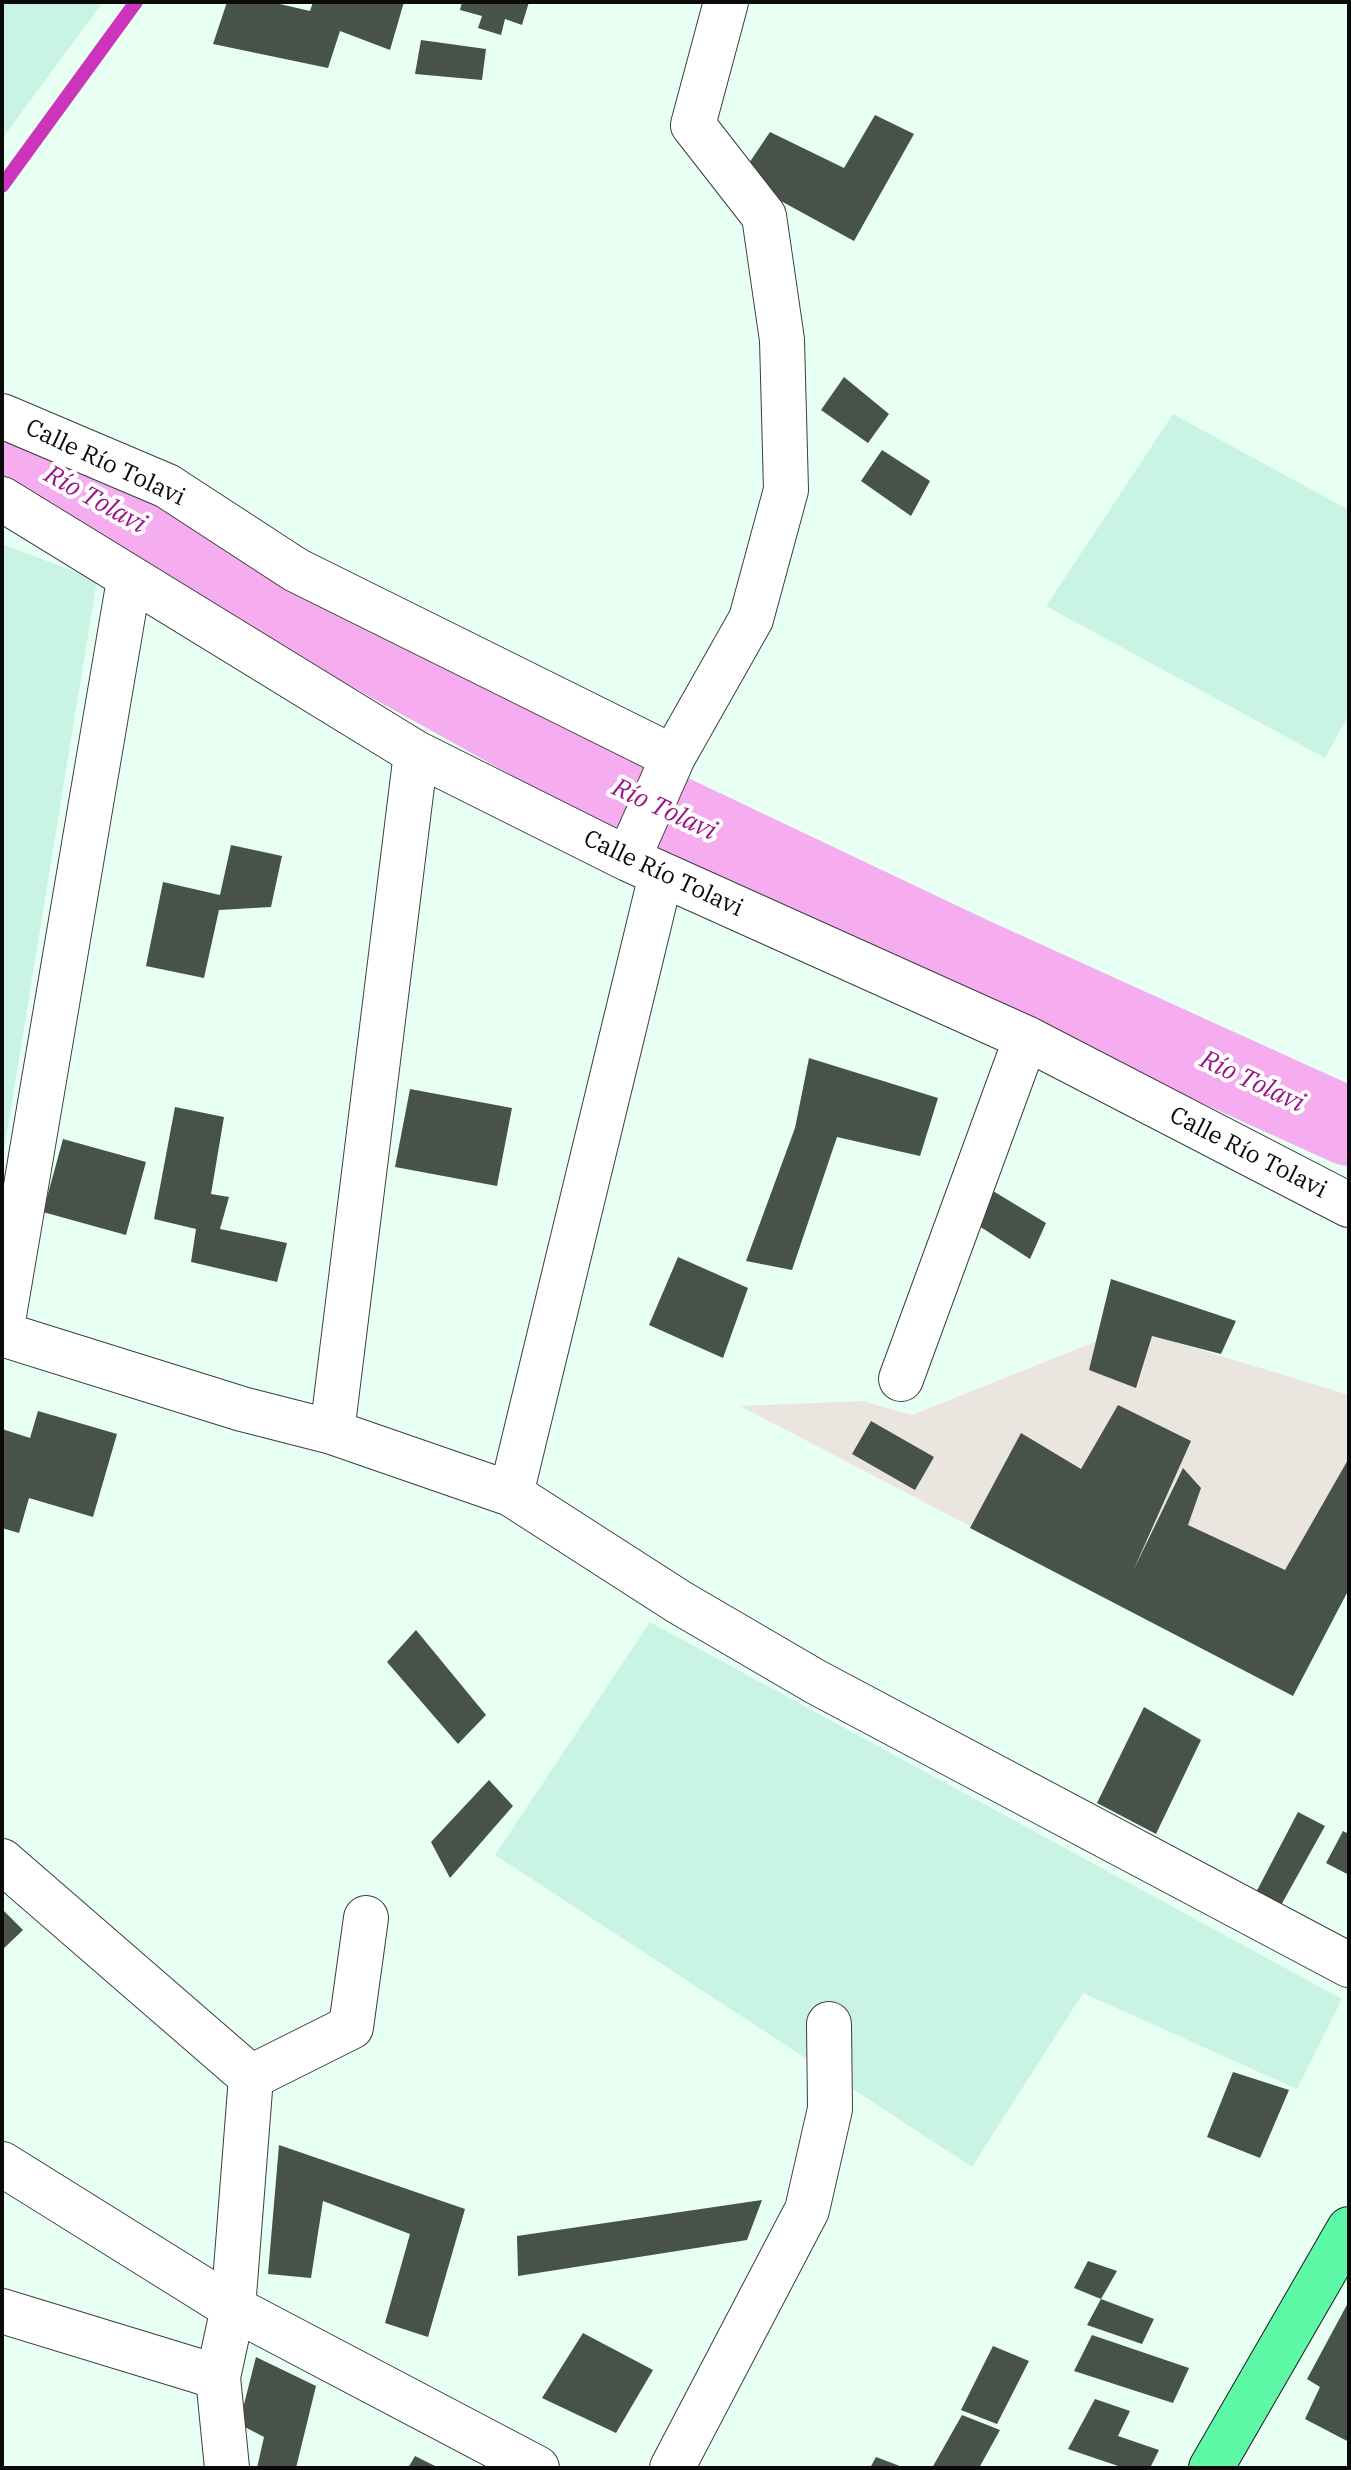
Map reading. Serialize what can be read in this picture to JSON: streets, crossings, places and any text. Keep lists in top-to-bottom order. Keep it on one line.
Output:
{"streets":{"street":["Calle Río Tolavi"]},"water":["Río Tolavi"]}
